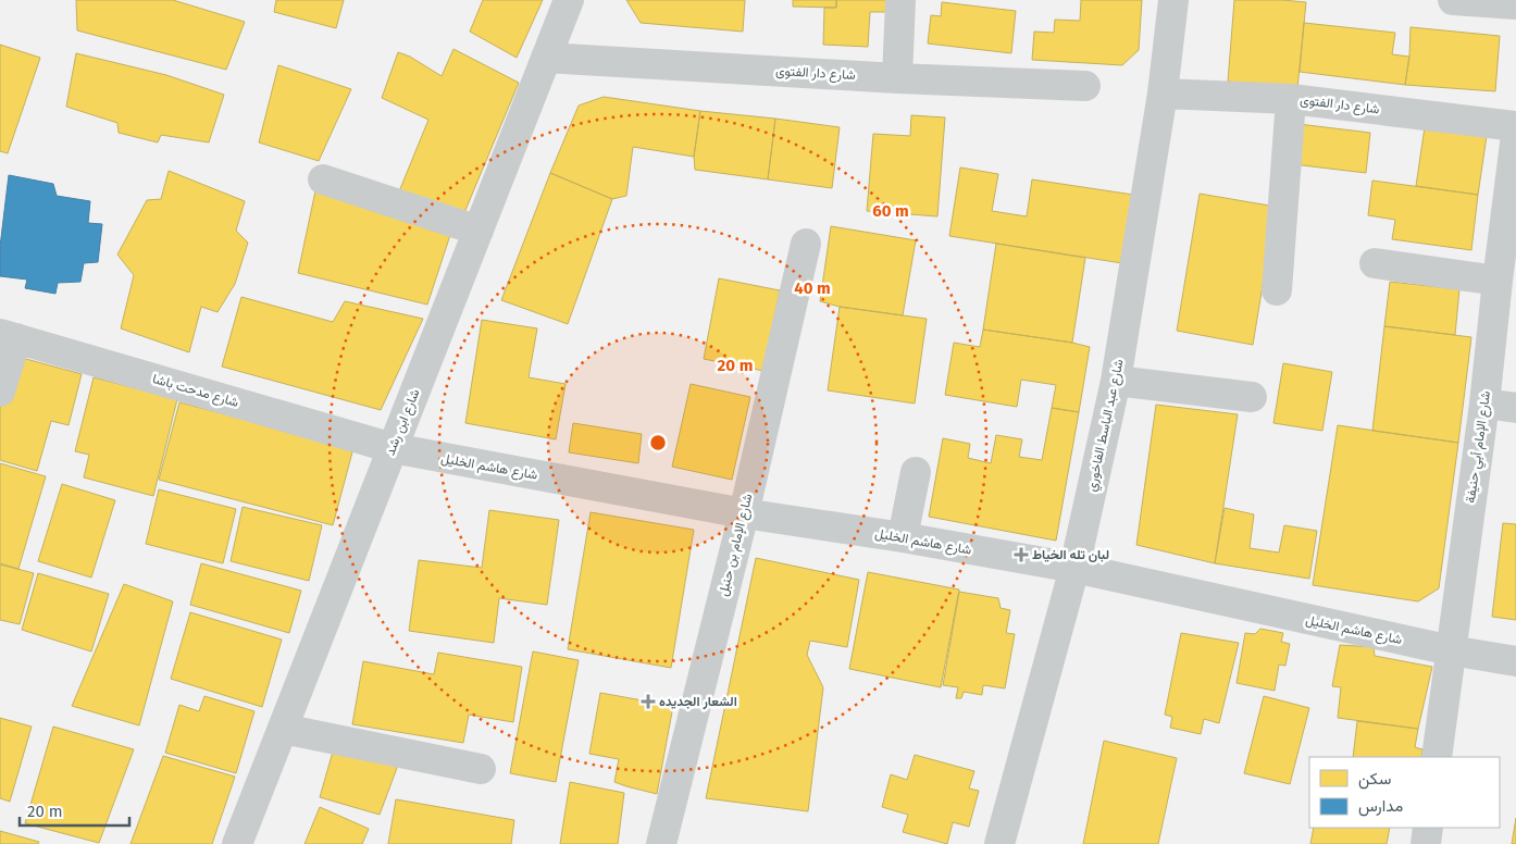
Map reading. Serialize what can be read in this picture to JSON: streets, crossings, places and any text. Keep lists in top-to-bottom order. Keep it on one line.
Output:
{"streets":{"street":["شارع دار الفتوى","شارع مدحت باشا","شارع ابن رشد","شارع عبد الباسط الفاخوري","شارع الإمام أبي حنيفة","شارع هاشم الخليل","شارع الإمام بن حنبل"]},"crossings":[["شارع دار الفتوى","شارع ابن رشد"],["شارع دار الفتوى","شارع عبد الباسط الفاخوري"],["شارع مدحت باشا","شارع ابن رشد"],["شارع مدحت باشا","شارع هاشم الخليل"],["شارع ابن رشد","شارع هاشم الخليل"],["شارع عبد الباسط الفاخوري","شارع هاشم الخليل"],["شارع الإمام أبي حنيفة","شارع هاشم الخليل"],["شارع هاشم الخليل","شارع الإمام بن حنبل"]],"places":{"health":["لبان تله الخياط","الشعار الجديده"]},"legend":["سكن","مدارس"],"scale_bar":"20 m","rings":["60 m","40 m","20 m"]}
